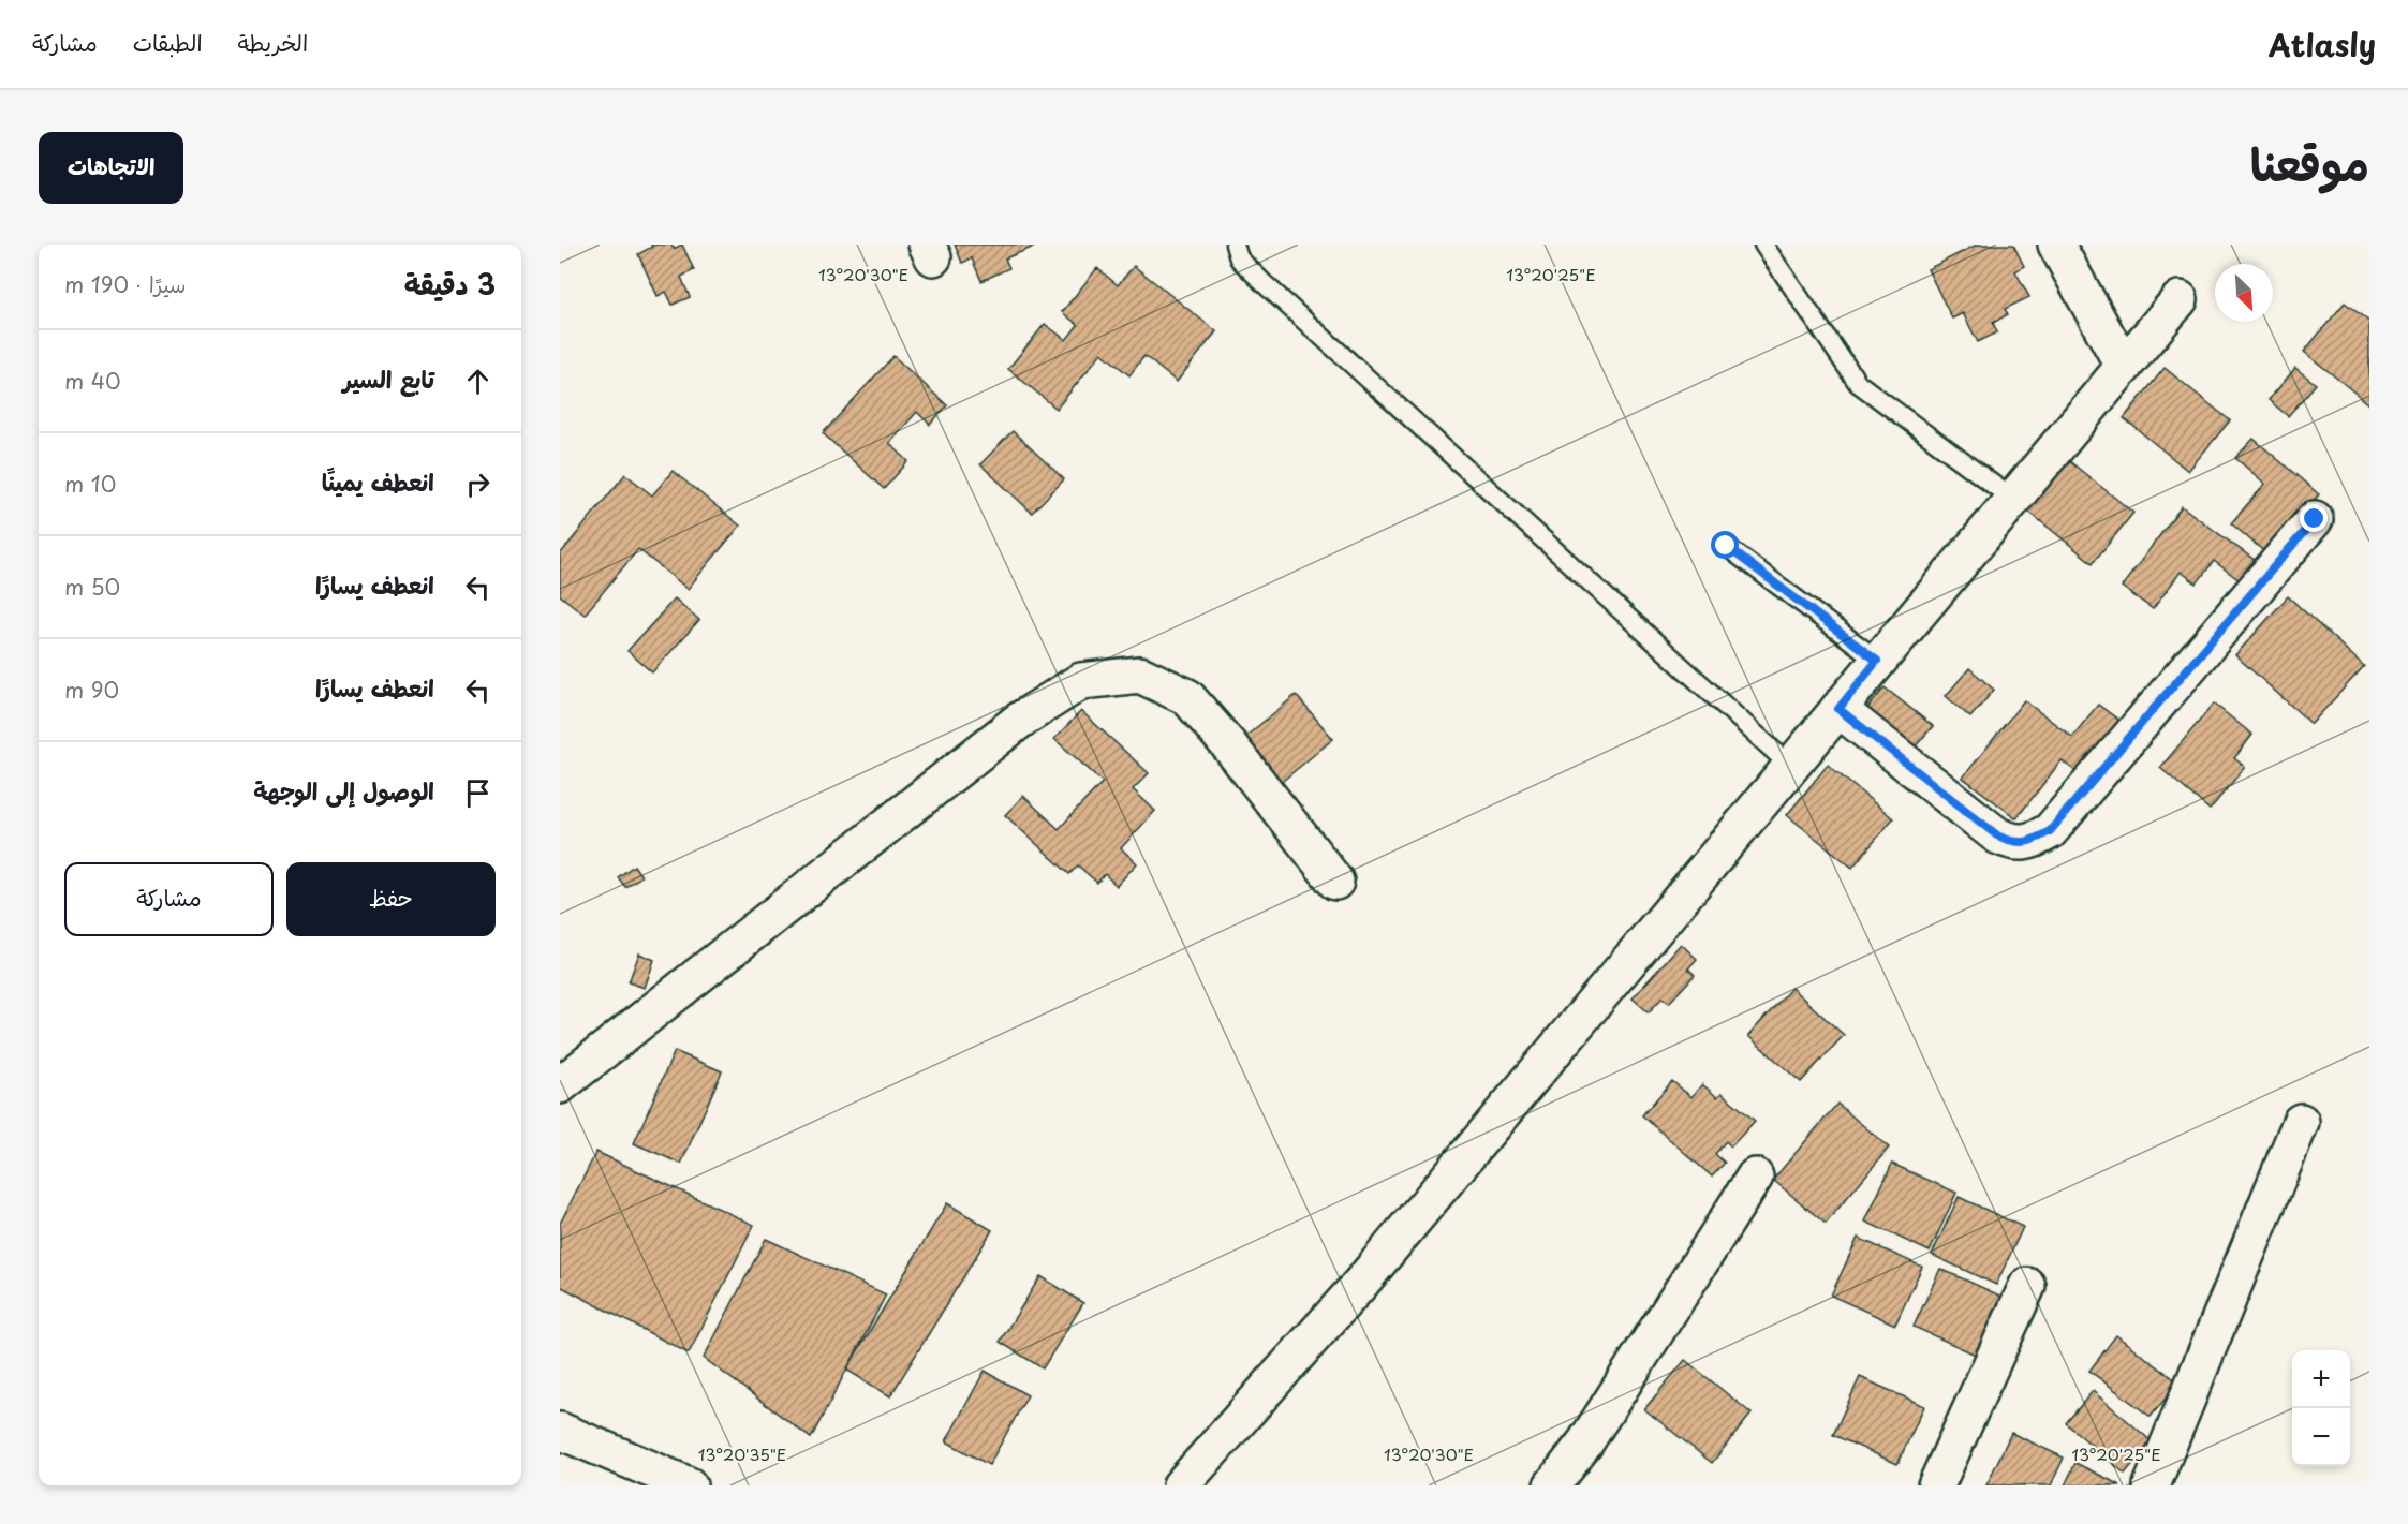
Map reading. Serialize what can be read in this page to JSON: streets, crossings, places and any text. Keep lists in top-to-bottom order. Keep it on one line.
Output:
{"north":"bottom right","page":{"header":"Atlasly","nav":["الخريطة","الطبقات","مشاركة"],"title":"موقعنا","buttons":["الاتجاهات",["حفظ","مشاركة"]],"heading":["3 دقيقة","سيرًا · 190 m"],"list":[["تابع السير","40 m"],["انعطف يمينًا","10 m"],["انعطف يسارًا","50 m"],["انعطف يسارًا","90 m"],"الوصول إلى الوجهة"],"map_buttons":["+","−"]},"coordinates":["13°20'30\"E","13°20'25\"E","13°20'35\"E"]}
